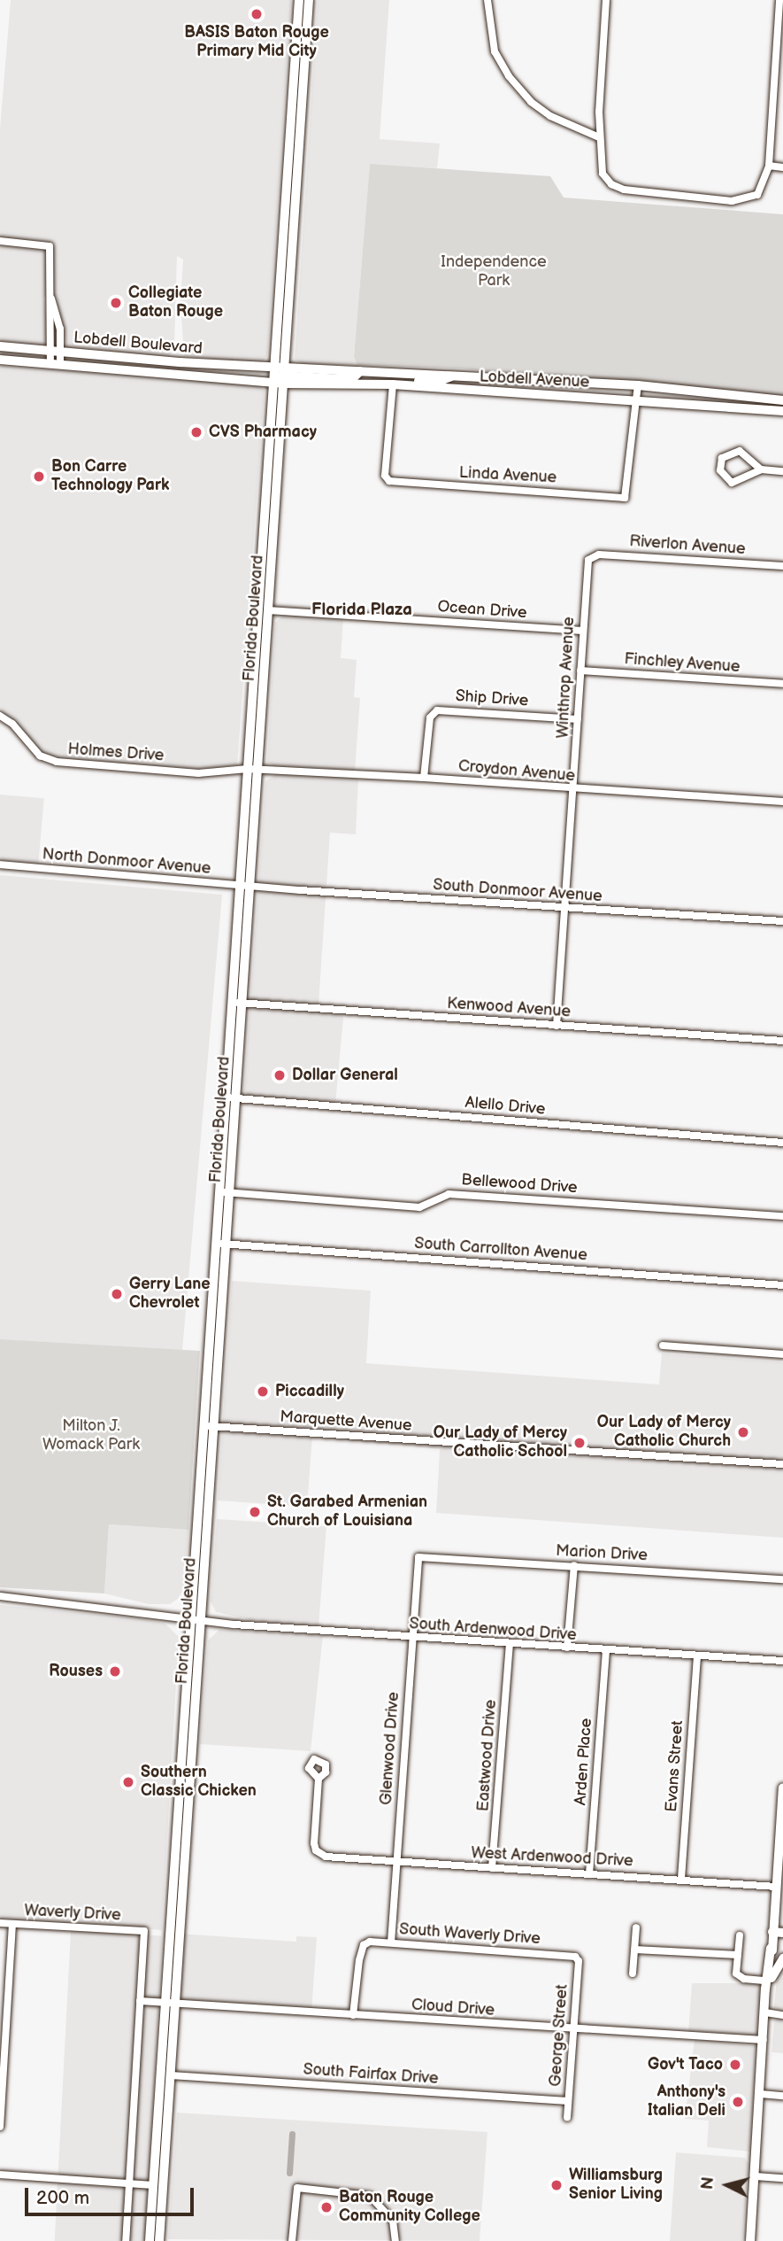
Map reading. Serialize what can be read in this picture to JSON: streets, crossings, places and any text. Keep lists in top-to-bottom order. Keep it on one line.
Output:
{"streets":{"main road":["Lobdell Boulevard","Lobdell Avenue","Florida Boulevard"],"street":["Linda Avenue","Riverlon Avenue","Ocean Drive","Finchley Avenue","Winthrop Avenue","Ship Drive","Holmes Drive","Croydon Avenue","North Donmoor Avenue","South Donmoor Avenue","Kenwood Avenue","Alello Drive","Bellewood Drive","South Carrollton Avenue","Marquette Avenue","Marion Drive","South Ardenwood Drive","Glenwood Drive","Eastwood Drive","Arden Place","Evans Street","West Ardenwood Drive","Waverly Drive","South Waverly Drive","Cloud Drive","George Street","South Fairfax Drive"]},"crossings":[["Lobdell Boulevard","Lobdell Avenue"],["Lobdell Boulevard","Florida Boulevard"],["Lobdell Avenue","Linda Avenue"],["Lobdell Avenue","Florida Boulevard"],["Riverlon Avenue","Winthrop Avenue"],["Ocean Drive","Florida Boulevard"],["Ocean Drive","Winthrop Avenue"],["Florida Boulevard","Holmes Drive"],["Florida Boulevard","Croydon Avenue"],["Florida Boulevard","North Donmoor Avenue"],["Florida Boulevard","South Donmoor Avenue"],["Florida Boulevard","Kenwood Avenue"],["Florida Boulevard","Alello Drive"],["Florida Boulevard","Bellewood Drive"],["Florida Boulevard","South Carrollton Avenue"],["Florida Boulevard","Marquette Avenue"],["Florida Boulevard","South Ardenwood Drive"],["Florida Boulevard","Cloud Drive"],["Florida Boulevard","South Fairfax Drive"],["Finchley Avenue","Winthrop Avenue"],["Winthrop Avenue","Ship Drive"],["Winthrop Avenue","Croydon Avenue"],["Winthrop Avenue","South Donmoor Avenue"],["Winthrop Avenue","Kenwood Avenue"],["Ship Drive","Croydon Avenue"],["Holmes Drive","Croydon Avenue"],["North Donmoor Avenue","South Donmoor Avenue"],["Marion Drive","Glenwood Drive"],["South Ardenwood Drive","Glenwood Drive"],["South Ardenwood Drive","Eastwood Drive"],["South Ardenwood Drive","Arden Place"],["South Ardenwood Drive","Evans Street"],["Glenwood Drive","West Ardenwood Drive"],["Glenwood Drive","South Waverly Drive"],["Eastwood Drive","West Ardenwood Drive"],["Arden Place","West Ardenwood Drive"],["Evans Street","West Ardenwood Drive"],["Waverly Drive","Cloud Drive"],["South Waverly Drive","Cloud Drive"],["South Waverly Drive","George Street"],["Cloud Drive","George Street"],["George Street","South Fairfax Drive"]],"districts":["Florida Plaza"],"parks":["Independence Park","Milton J. Womack Park"],"places":["BASIS Baton Rouge Primary Mid City","Collegiate Baton Rouge","CVS Pharmacy","Bon Carre Technology Park","Dollar General","Gerry Lane Chevrolet","Piccadilly","Our Lady of Mercy Catholic Church","Our Lady of Mercy Catholic School","St. Garabed Armenian Church of Louisiana","Rouses","Southern Classic Chicken","Gov't Taco","Anthony's Italian Deli","Williamsburg Senior Living","Baton Rouge Community College"],"scale_bar":"200 m","north":"left"}
